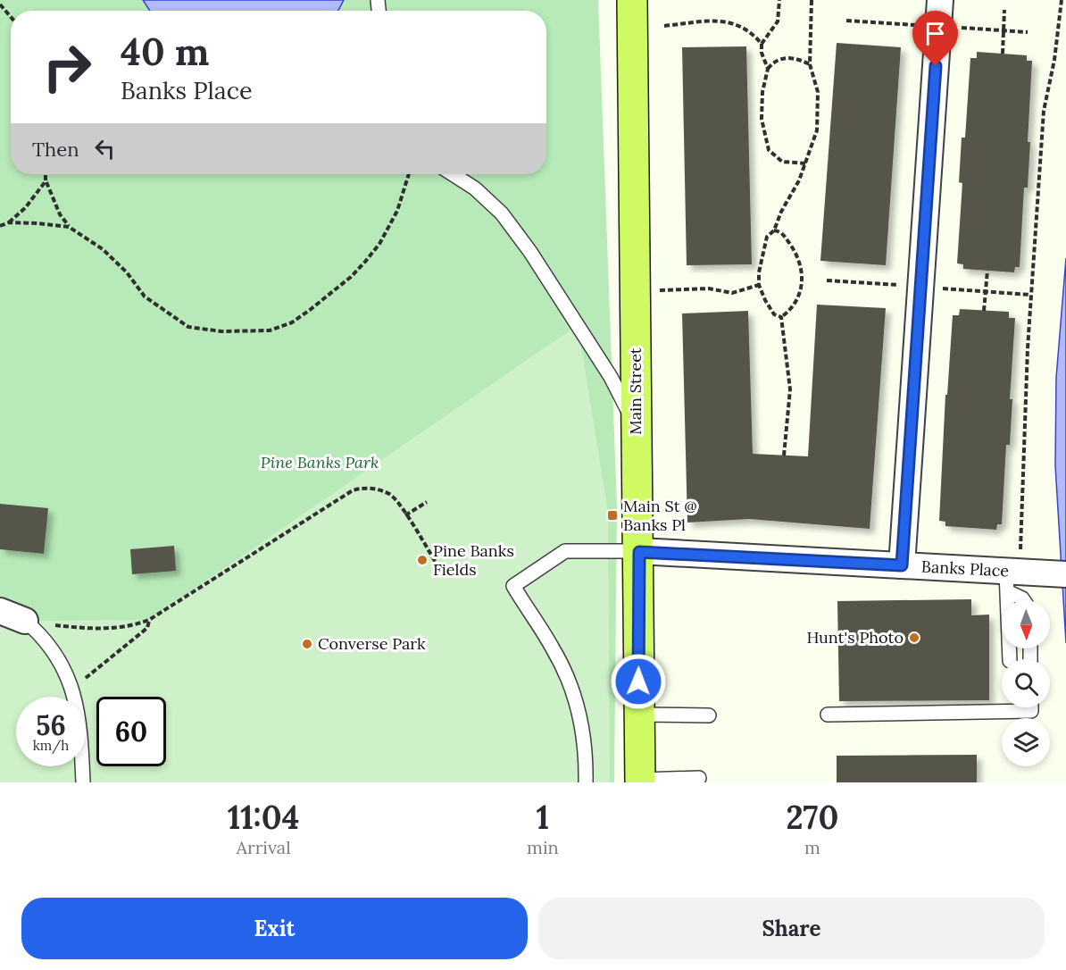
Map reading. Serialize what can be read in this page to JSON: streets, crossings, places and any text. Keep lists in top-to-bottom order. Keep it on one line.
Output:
{"streets":{"main road":["Main Street"],"street":["Banks Place"]},"crossings":[["Main Street","Banks Place"]],"parks":["Pine Banks Park"],"places":{"transit":["Main St @ Banks Pl"],"other":["Pine Banks Fields","Hunt's Photo","Converse Park"]},"north":"bottom","page":{"turn":["40 m","Banks Place"],"then":"Then","speed":"56 km/h","limit":"60","eta":["11:04","Arrival","1","min","270","m"],"buttons":["Exit","Share"]}}
